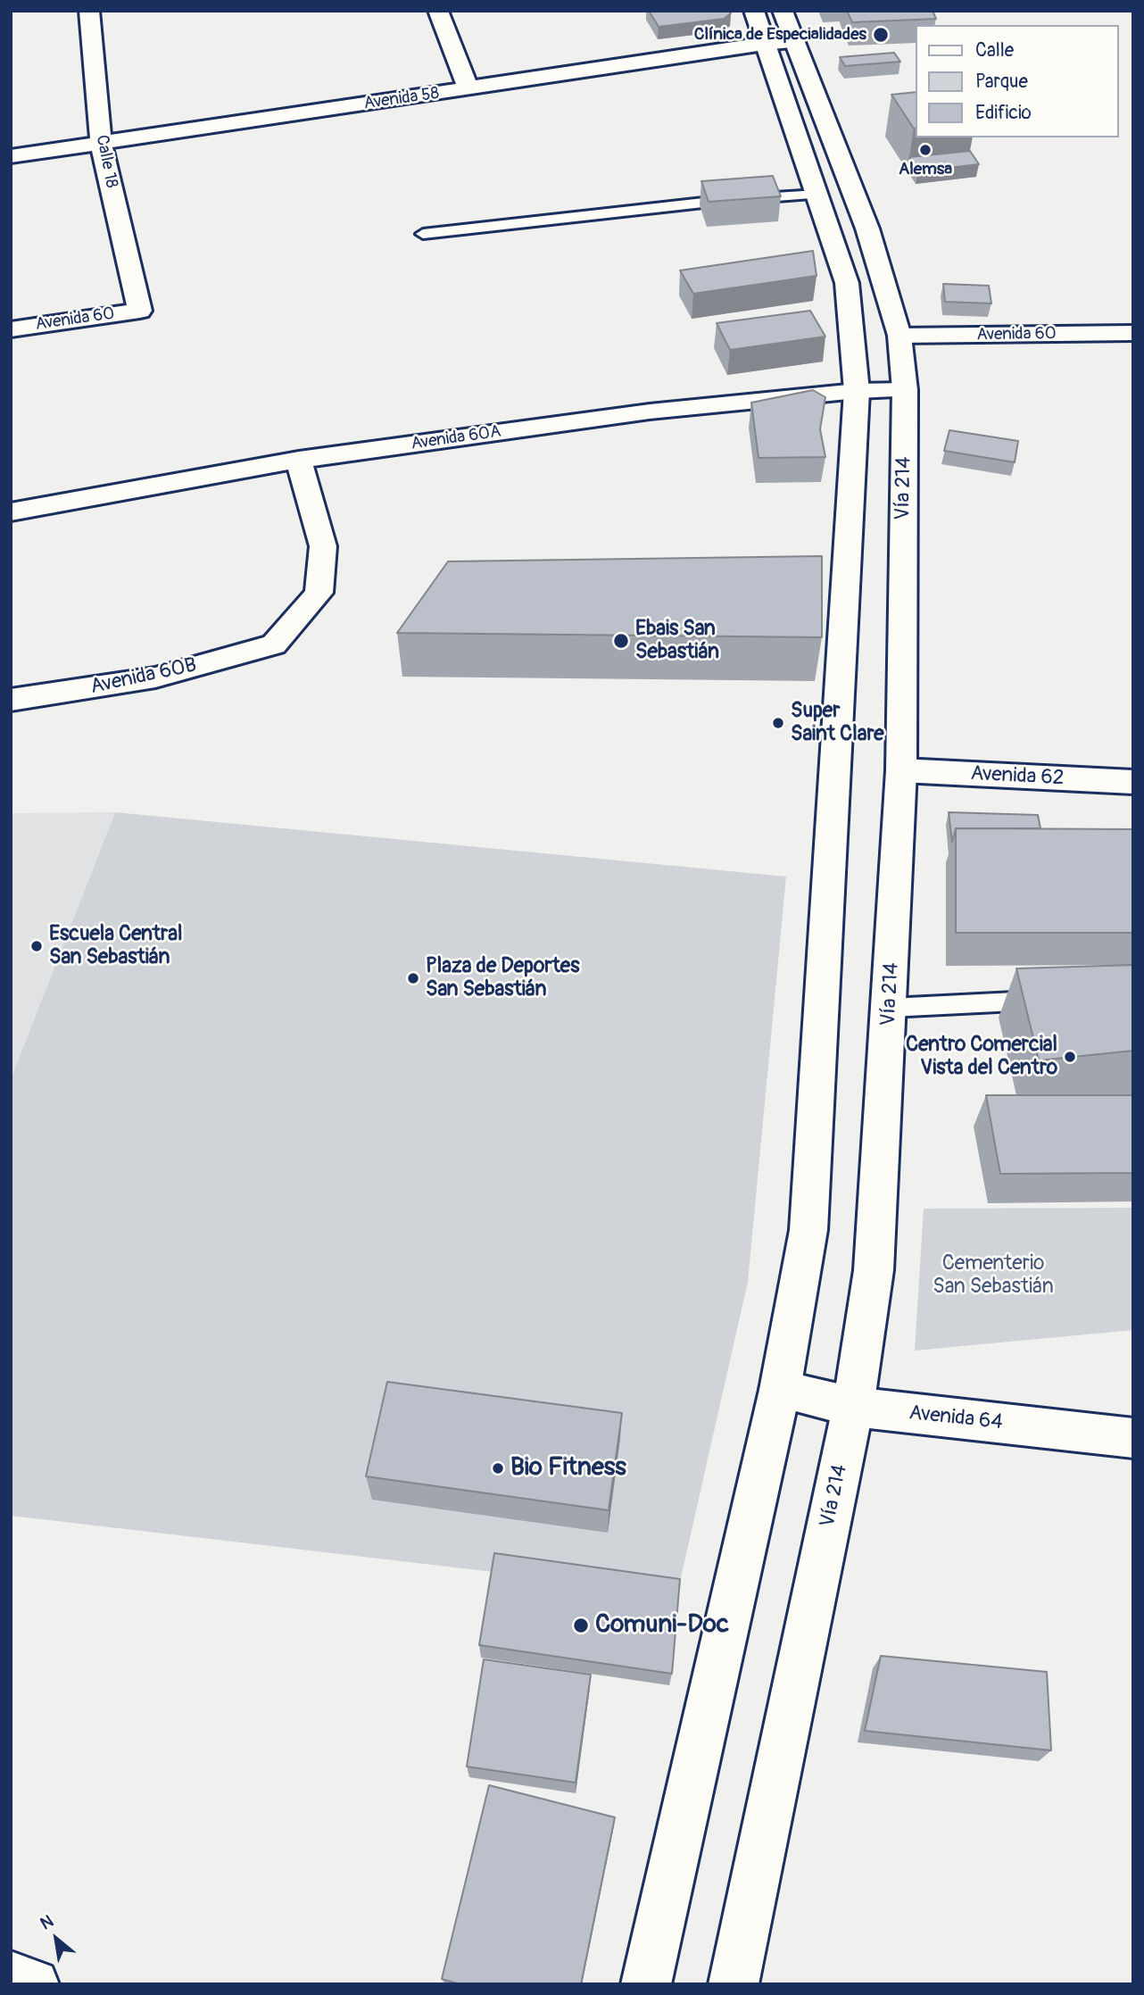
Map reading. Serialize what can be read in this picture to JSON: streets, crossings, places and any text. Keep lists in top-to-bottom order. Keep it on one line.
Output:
{"streets":{"main road":["Avenida 58","Calle 18","Avenida 60","Avenida 60A","Vía 214","Avenida 60B","Avenida 62","Avenida 64"]},"crossings":[["Avenida 58","Calle 18"],["Avenida 58","Vía 214"],["Calle 18","Avenida 60"],["Avenida 60","Vía 214"],["Avenida 60A","Vía 214"],["Avenida 60A","Avenida 60B"],["Vía 214","Avenida 62"],["Vía 214","Avenida 64"]],"parks":["Cementerio San Sebastián"],"places":["Clínica de Especialidades","Alemsa","Ebais San Sebastián","Super Saint Clare","Escuela Central San Sebastián","Plaza de Deportes San Sebastián","Centro Comercial Vista del Centro","Bio Fitness","Comuni-Doc"],"legend":["Calle","Parque","Edificio"],"north":"top left"}
